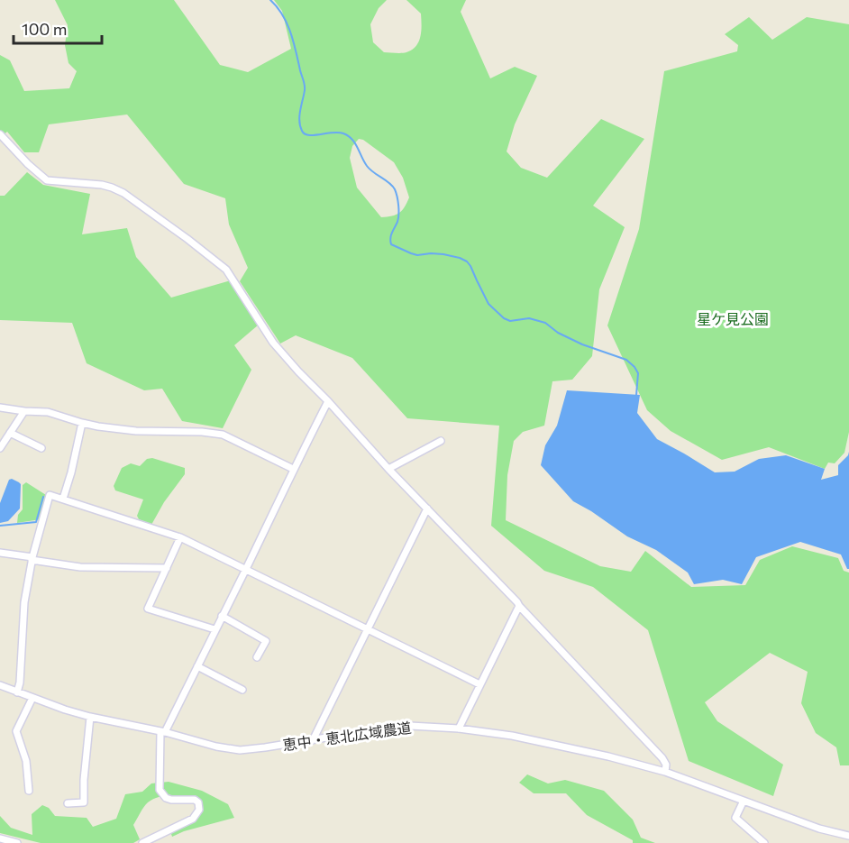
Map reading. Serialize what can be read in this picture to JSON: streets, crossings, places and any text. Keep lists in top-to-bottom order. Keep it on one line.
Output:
{"streets":{"street":["恵中・恵北広域農道"]},"parks":["星ケ見公園"],"scale_bar":"100 m"}
